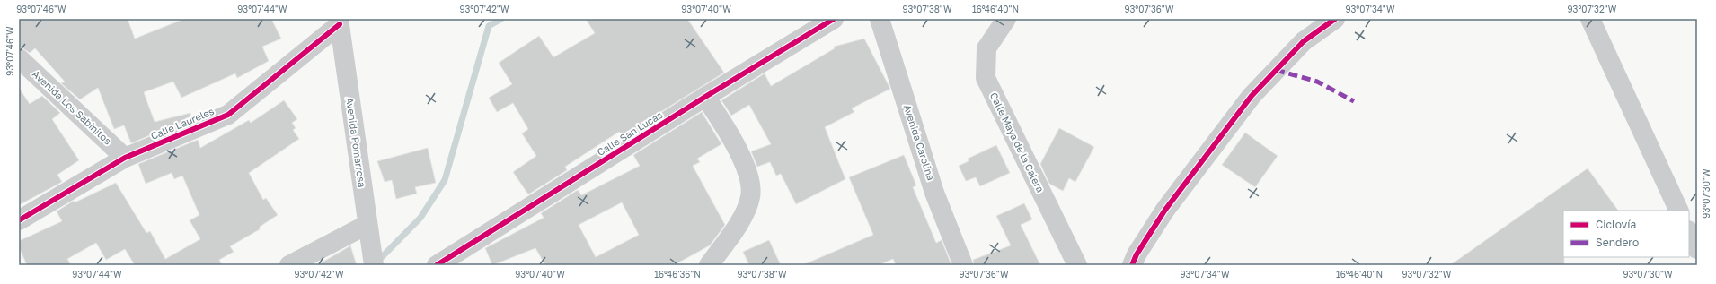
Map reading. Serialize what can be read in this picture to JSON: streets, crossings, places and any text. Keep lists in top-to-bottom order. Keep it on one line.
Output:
{"streets":{"street":["Avenida Los Sabinitos","Calle Laureles","Calle San Lucas","Avenida Pomarrosa","Avenida Carolina","Calle Maya de la Calera"]},"crossings":[["Avenida Los Sabinitos","Calle Laureles"],["Calle Laureles","Avenida Pomarrosa"]],"legend":["Ciclovía","Sendero"],"coordinates":["93°07'46\"W","93°07'44\"W","93°07'42\"W","93°07'40\"W","93°07'38\"W","16°46'40\"N","93°07'36\"W","93°07'34\"W","93°07'32\"W","93°07'30\"W","16°46'36\"N"]}
